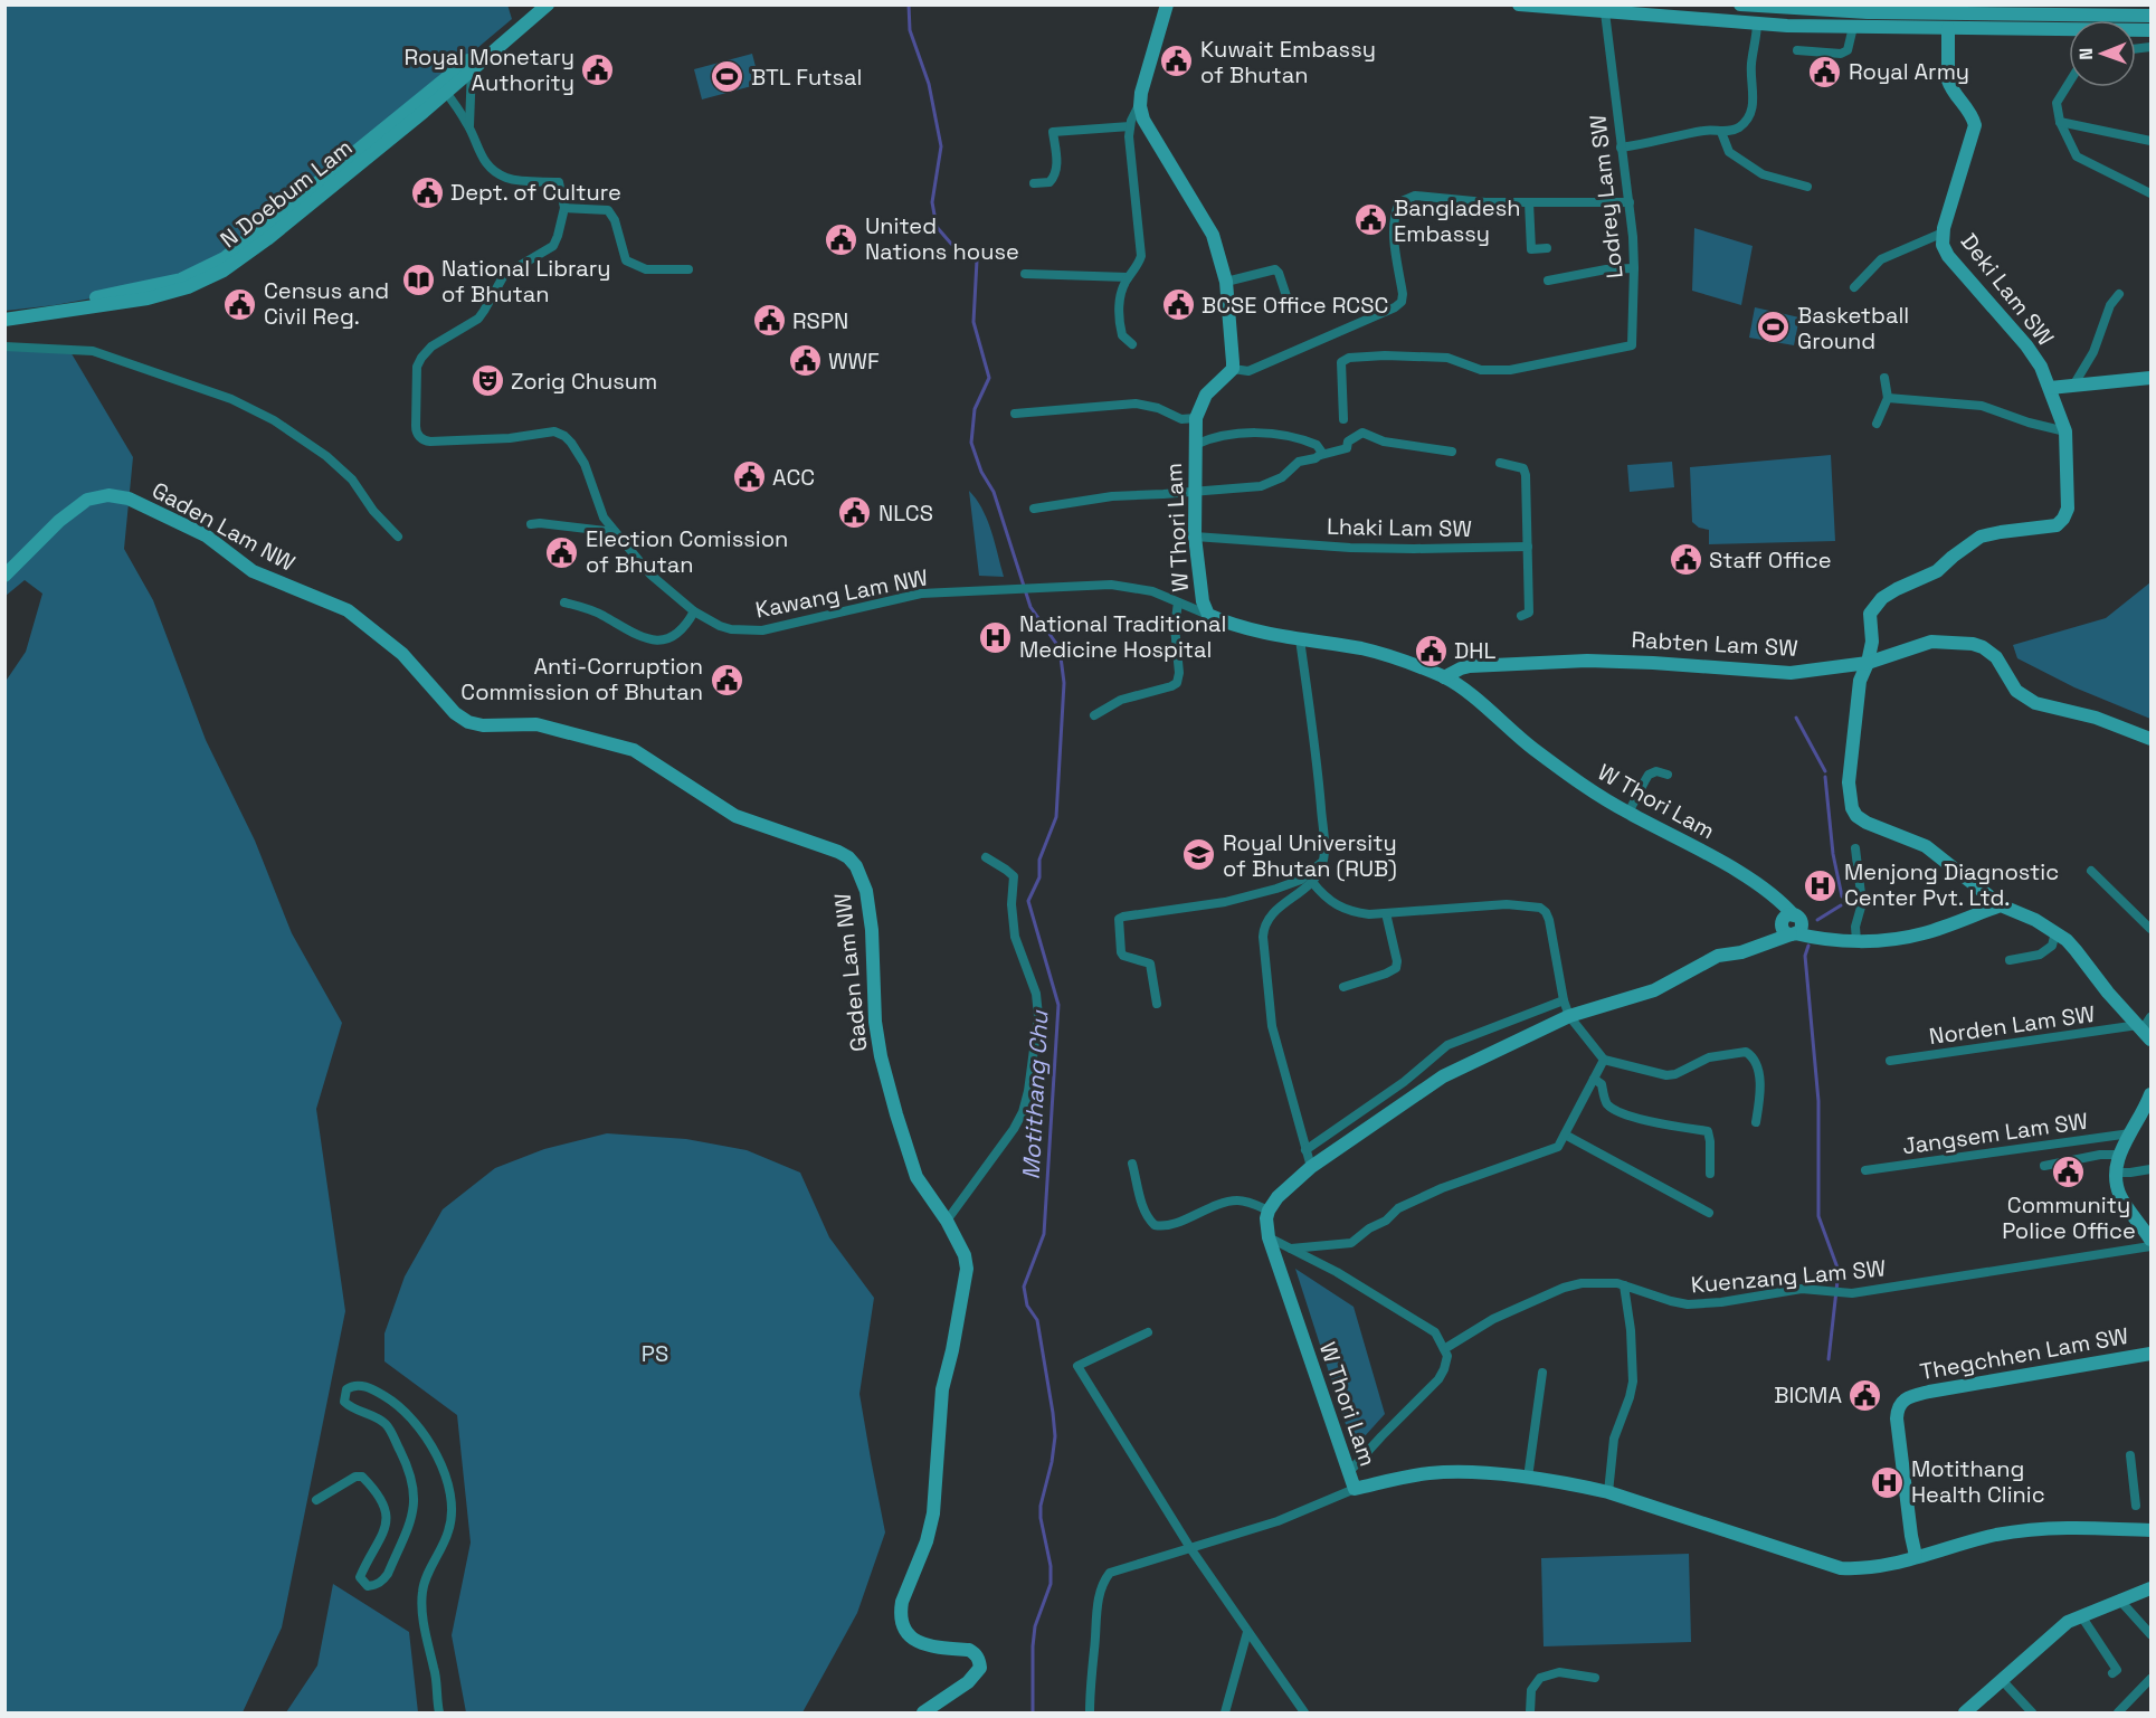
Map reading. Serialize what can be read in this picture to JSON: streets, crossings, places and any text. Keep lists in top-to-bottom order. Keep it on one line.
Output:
{"streets":{"main road":["N Doebum Lam","Deki Lam SW","Gaden Lam NW","W Thori Lam","Rabten Lam SW","Thegchhen Lam SW"],"street":["Lodrey Lam SW","Lhaki Lam SW","Kawang Lam NW","Norden Lam SW","Jangsem Lam SW","Kuenzang Lam SW"]},"crossings":[["Deki Lam SW","Rabten Lam SW"],["W Thori Lam","Lhaki Lam SW"],["W Thori Lam","Kawang Lam NW"],["W Thori Lam","Rabten Lam SW"],["W Thori Lam","Thegchhen Lam SW"]],"water":["Motithang Chu"],"parks":["PS"],"places":{"public building":["Kuwait Embassy of Bhutan","Royal Monetary Authority","Royal Army","Dept. of Culture","Bangladesh Embassy","United Nations house","Census and Civil Reg.","BCSE Office RCSC","RSPN","WWF","ACC","NLCS","Election Comission of Bhutan","Staff Office","DHL","Anti-Corruption Commission of Bhutan","Community Police Office","BICMA"],"sports":["BTL Futsal","Basketball Ground"],"library":["National Library of Bhutan"],"theatre":["Zorig Chusum"],"hospital":["National Traditional Medicine Hospital","Menjong Diagnostic Center Pvt. Ltd.","Motithang Health Clinic"],"school or university":["Royal University of Bhutan (RUB)"]},"north":"left"}
